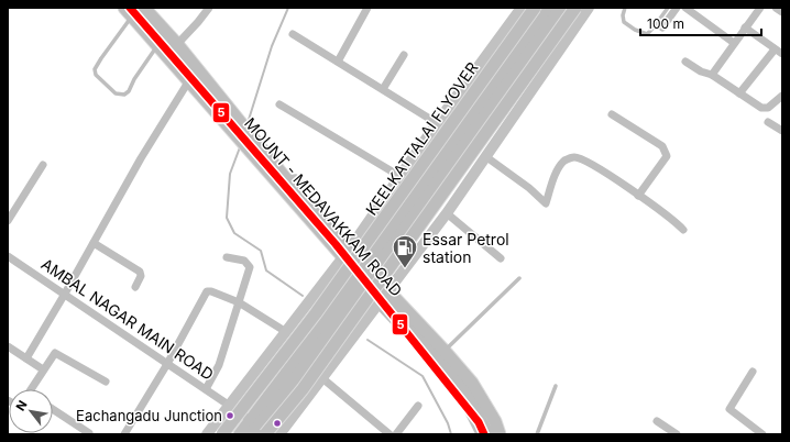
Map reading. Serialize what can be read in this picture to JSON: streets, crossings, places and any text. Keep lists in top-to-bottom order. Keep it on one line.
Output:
{"streets":{"main road":["KEELKATTALAI FLYOVER","MOUNT - MEDAVAKKAM ROAD"],"street":["AMBAL NAGAR MAIN ROAD"]},"places":{"fuel station":["Essar Petrol station"],"other":["Eachangadu Junction"]},"lines":["transit line 5"],"scale_bar":"100 m","north":"top left"}
